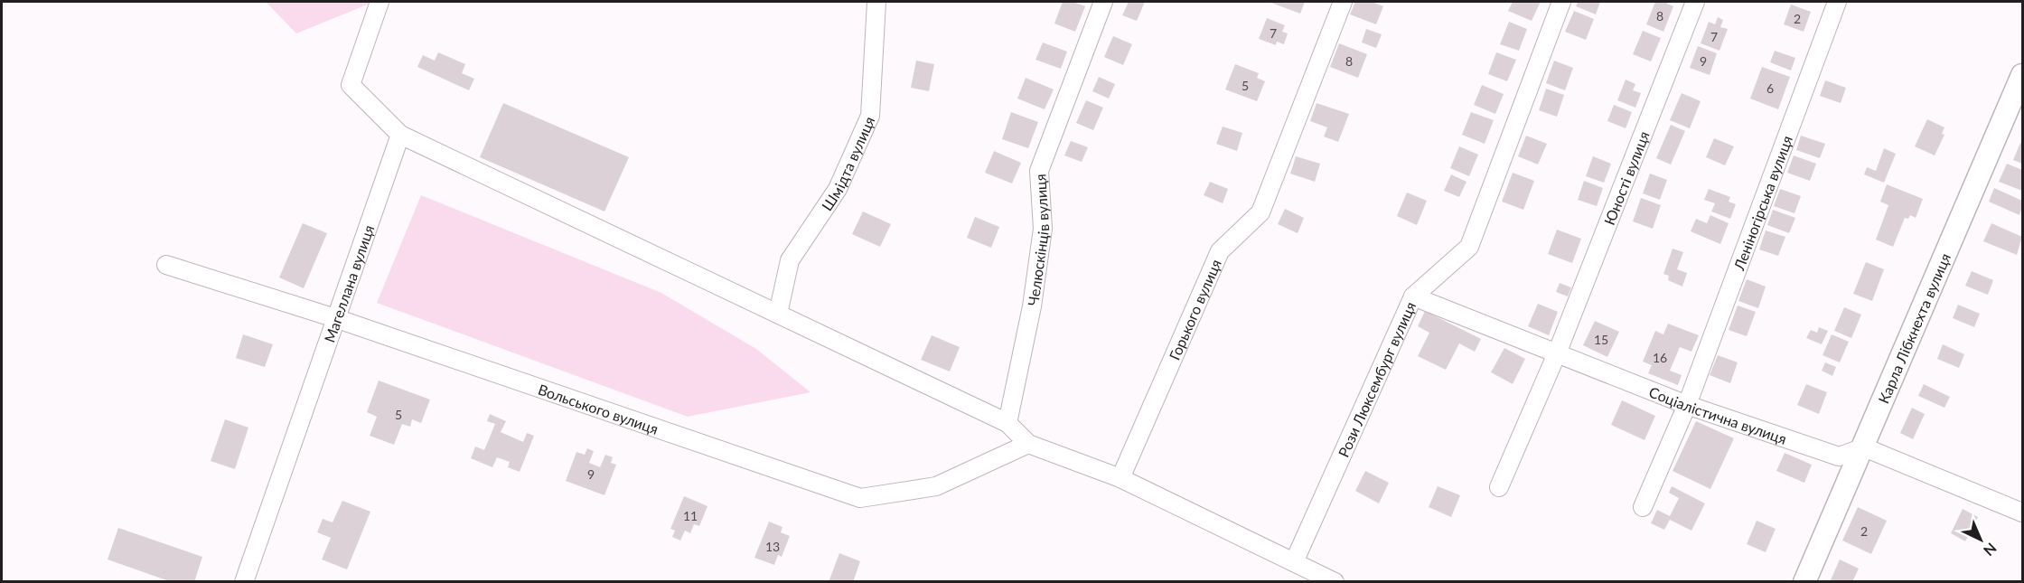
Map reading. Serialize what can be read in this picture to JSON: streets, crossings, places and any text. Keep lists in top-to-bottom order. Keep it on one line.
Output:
{"streets":{"street":["Шмідта вулиця","Юності вулиця","Леніногірська вулиця","Челюскінців вулиця","Магеллана вулиця","Горького вулиця","Карла Лібкнехта вулиця","Рози Люксембург вулиця","Вольського вулиця","Соціалістична вулиця"]},"crossings":[["Юності вулиця","Соціалістична вулиця"],["Леніногірська вулиця","Соціалістична вулиця"],["Магеллана вулиця","Вольського вулиця"],["Карла Лібкнехта вулиця","Соціалістична вулиця"],["Рози Люксембург вулиця","Соціалістична вулиця"]],"house_numbers":["8","2","7","7","8","9","5","6","15","16","5","9","11","2","13"],"north":"bottom right"}
